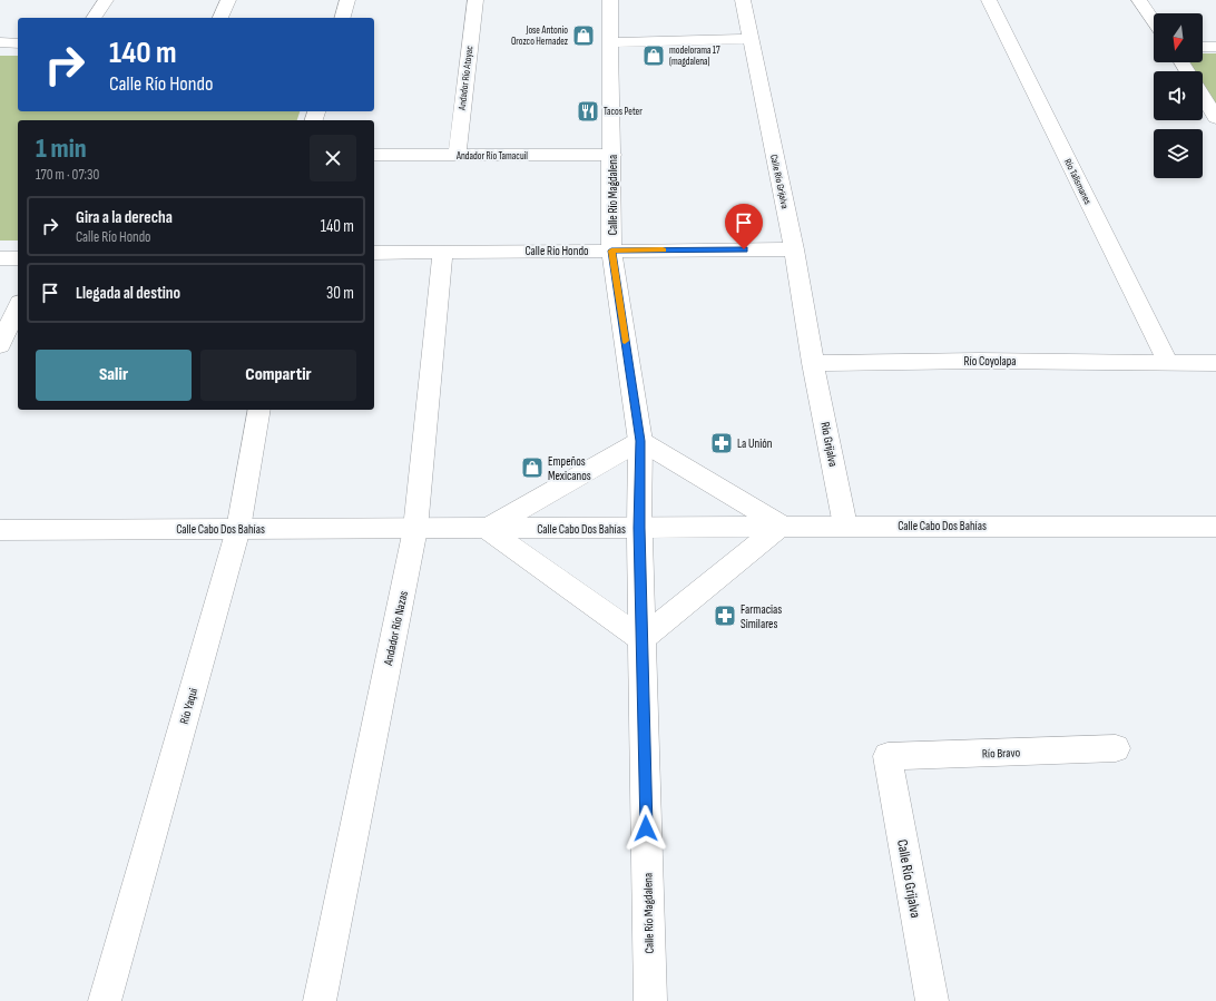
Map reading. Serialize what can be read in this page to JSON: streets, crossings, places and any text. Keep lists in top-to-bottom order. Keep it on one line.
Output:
{"streets":{"street":["Andador Río Atoyac","Andador Río Tamacuil","Calle Río Grijalva","Río Talismanes","Calle Río Magdalena","Calle Río Hondo","Río Coyolapa","Río Grijalva","Calle Cabo Dos Bahías","Andador Río Nazas","Río Yaqui","Río Bravo"]},"crossings":[["Andador Río Atoyac","Andador Río Tamacuil"],["Andador Río Tamacuil","Calle Río Magdalena"],["Calle Río Grijalva","Calle Río Hondo"],["Calle Río Grijalva","Río Coyolapa"],["Calle Río Grijalva","Río Grijalva"],["Calle Río Grijalva","Río Bravo"],["Río Talismanes","Río Coyolapa"],["Calle Río Magdalena","Calle Río Hondo"],["Calle Río Magdalena","Calle Cabo Dos Bahías"],["Calle Río Hondo","Andador Río Nazas"],["Río Coyolapa","Río Grijalva"],["Río Grijalva","Calle Cabo Dos Bahías"],["Calle Cabo Dos Bahías","Andador Río Nazas"],["Calle Cabo Dos Bahías","Río Yaqui"]],"places":{"shop":["Jose Antonio Orozco Hernadez","modelorama 17 (magdalena)","Empeños Mexicanos"],"restaurant":["Tacos Peter"],"pharmacy":["La Unión","Farmacias Similares"]},"north":"bottom","page":{"turn":["140 m","Calle Río Hondo"],"heading":["1 min","170 m · 07:30"],"list":[{"name":"Gira a la derecha","note":"Calle Río Hondo","value":"140 m"},{"name":"Llegada al destino","value":"30 m"}],"buttons":["Salir","Compartir"]}}
